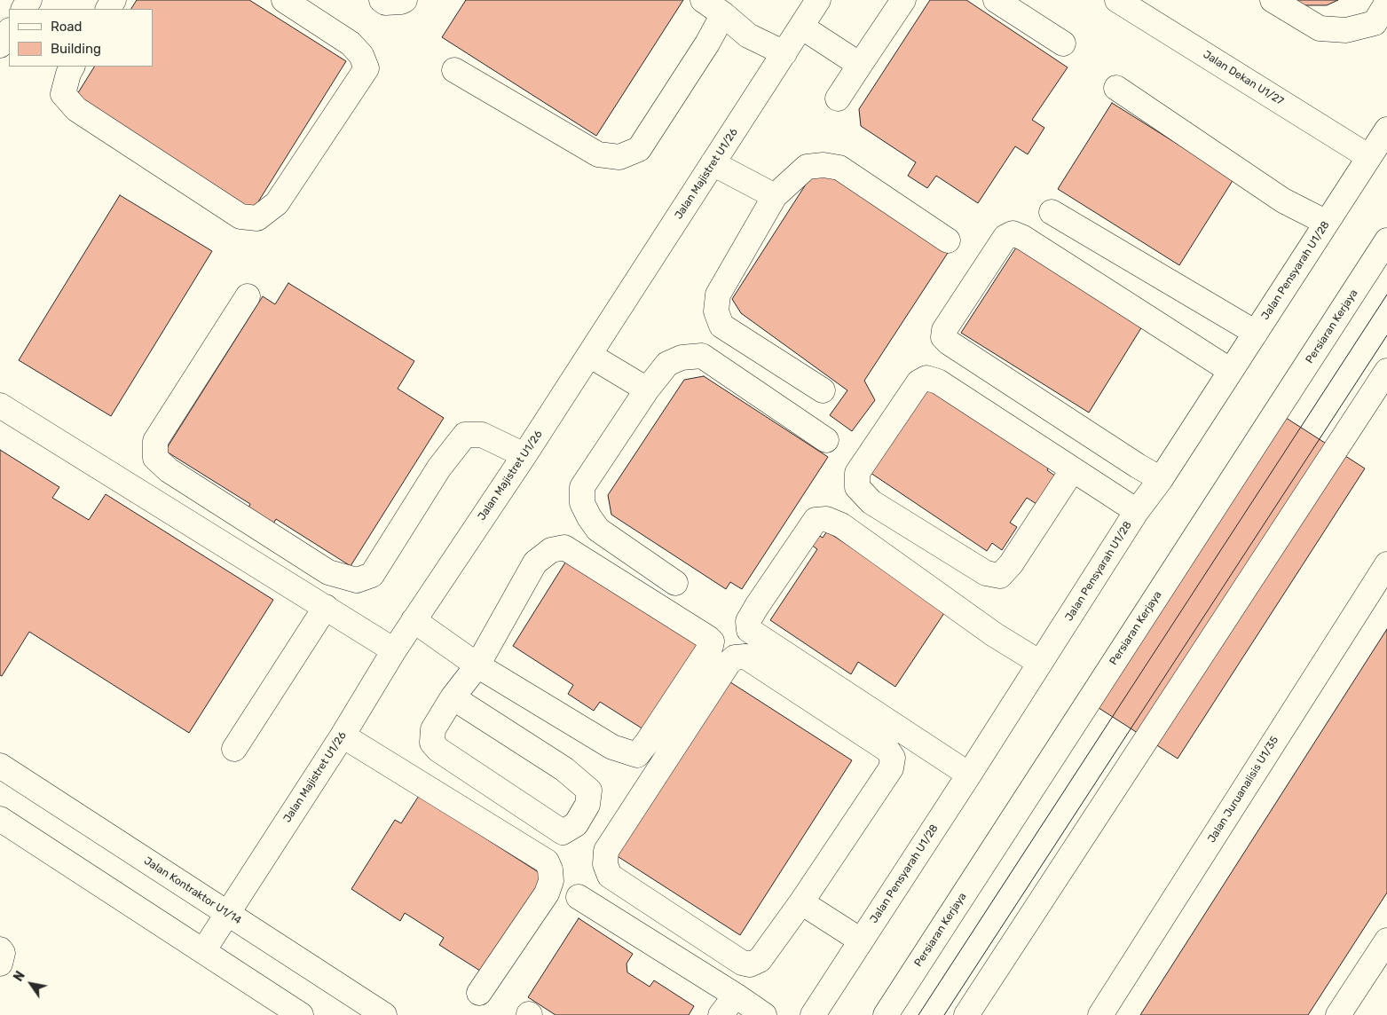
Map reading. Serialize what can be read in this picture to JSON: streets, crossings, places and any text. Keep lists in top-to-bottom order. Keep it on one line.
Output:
{"streets":{"street":["Jalan Dekan U1/27","Jalan Majistret U1/26","Jalan Pensyarah U1/28","Persiaran Kerjaya","Jalan Juruanalisis U1/35","Jalan Kontraktor U1/14"]},"crossings":[["Jalan Dekan U1/27","Jalan Pensyarah U1/28"],["Jalan Majistret U1/26","Jalan Kontraktor U1/14"]],"legend":["Road","Building"],"north":"top left"}
